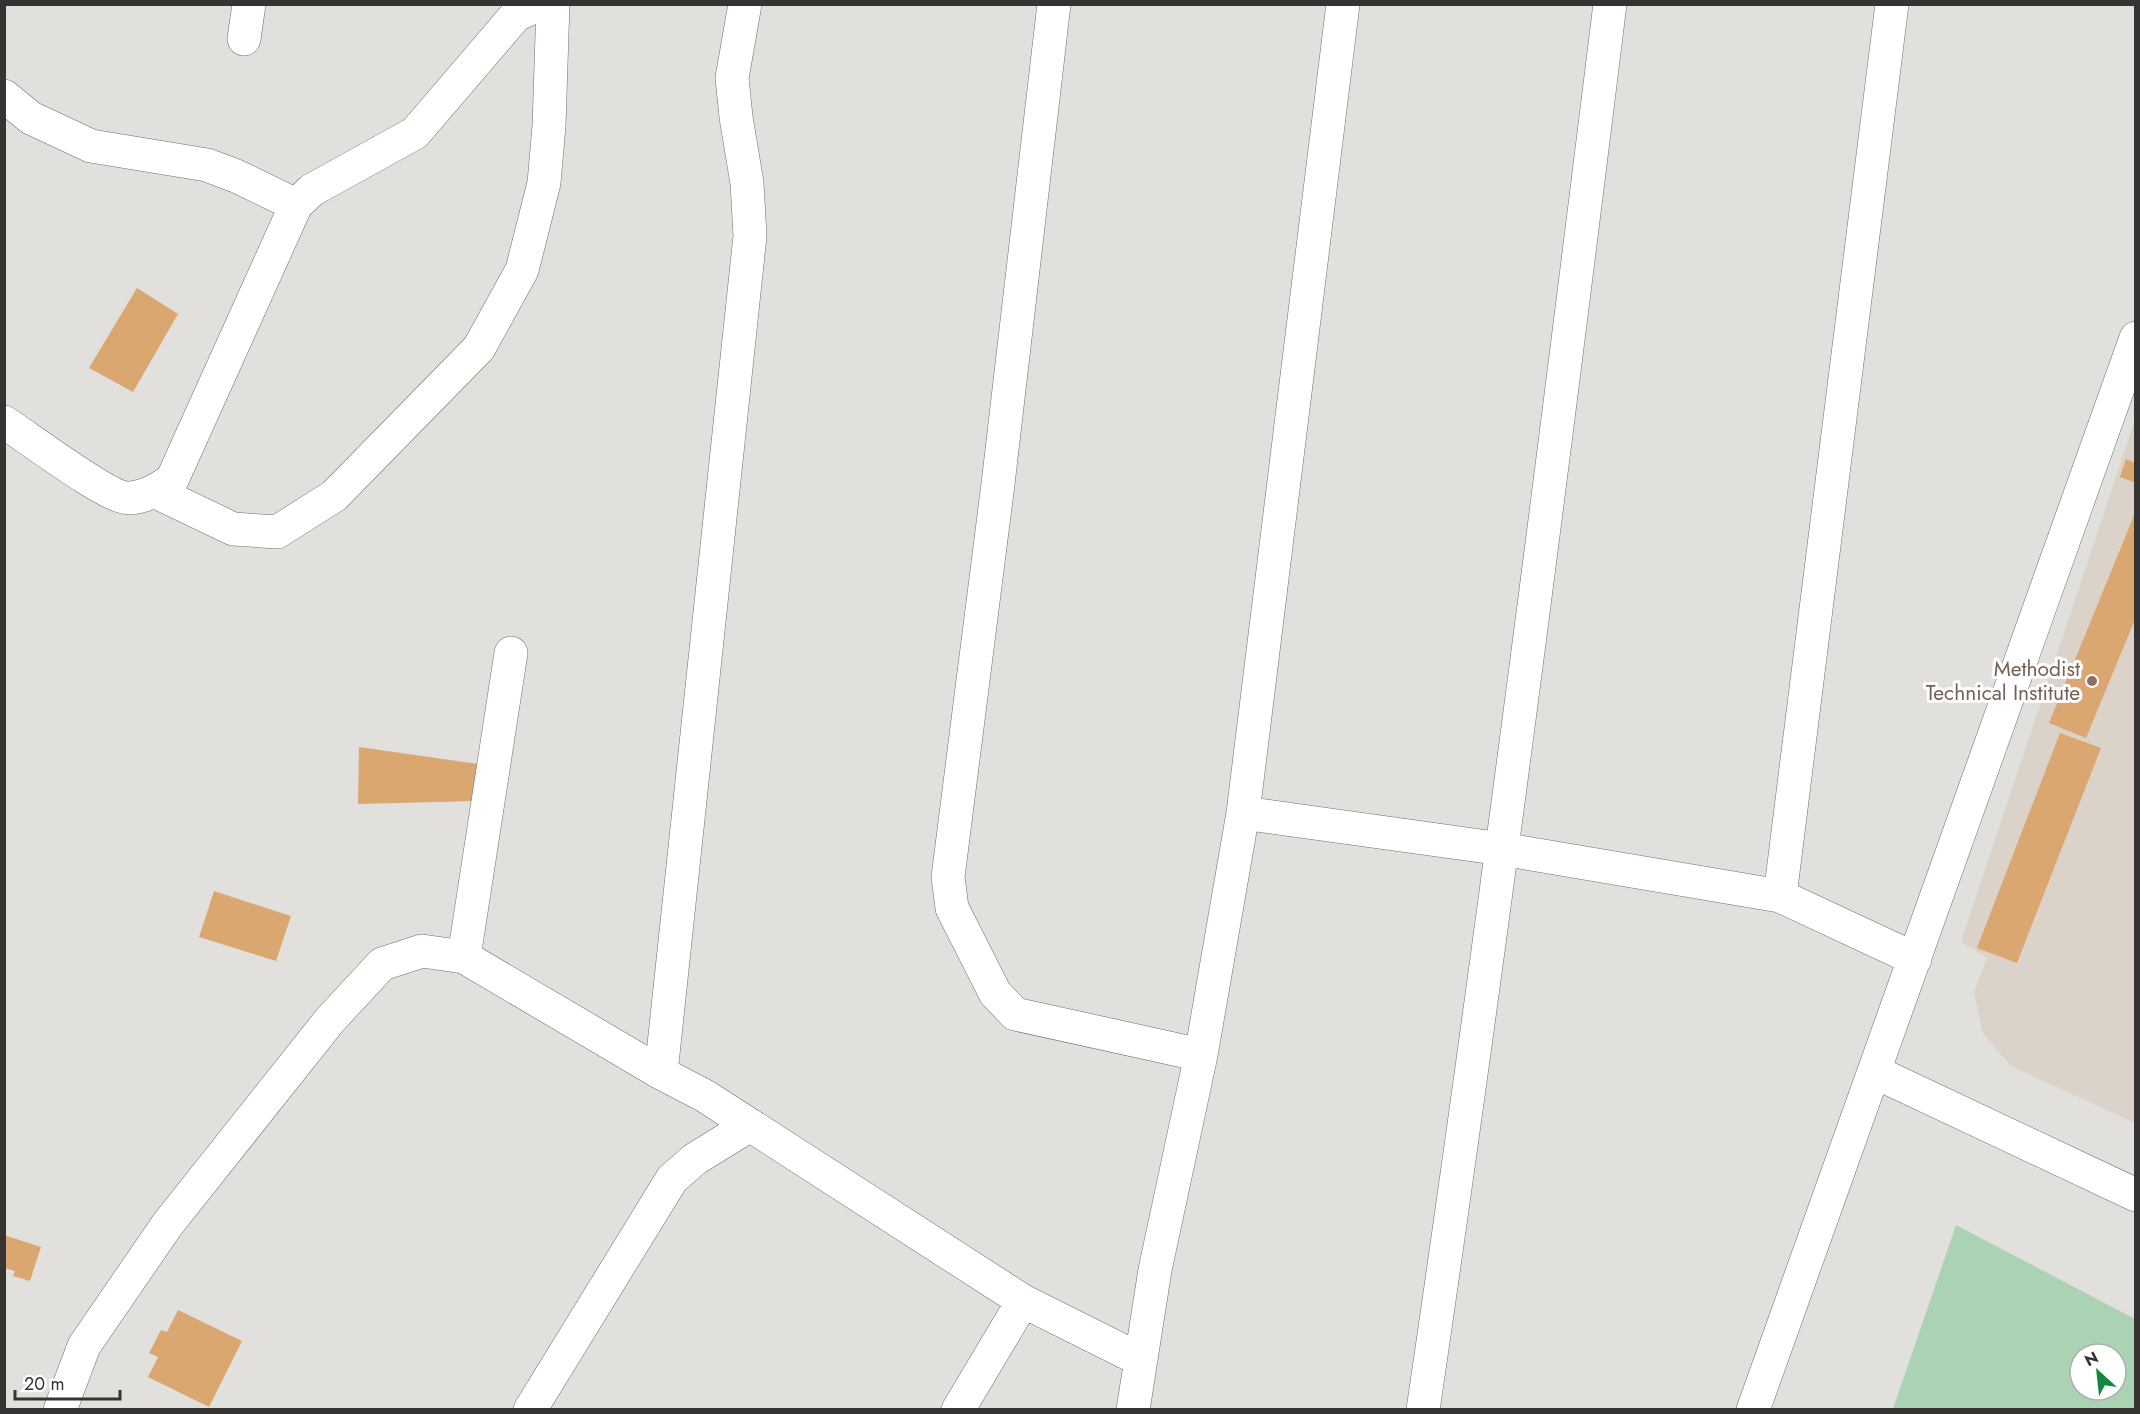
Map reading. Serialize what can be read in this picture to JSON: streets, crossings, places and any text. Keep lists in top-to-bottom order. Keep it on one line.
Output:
{"places":["Methodist Technical Institute"],"scale_bar":"20 m","north":"top left"}
